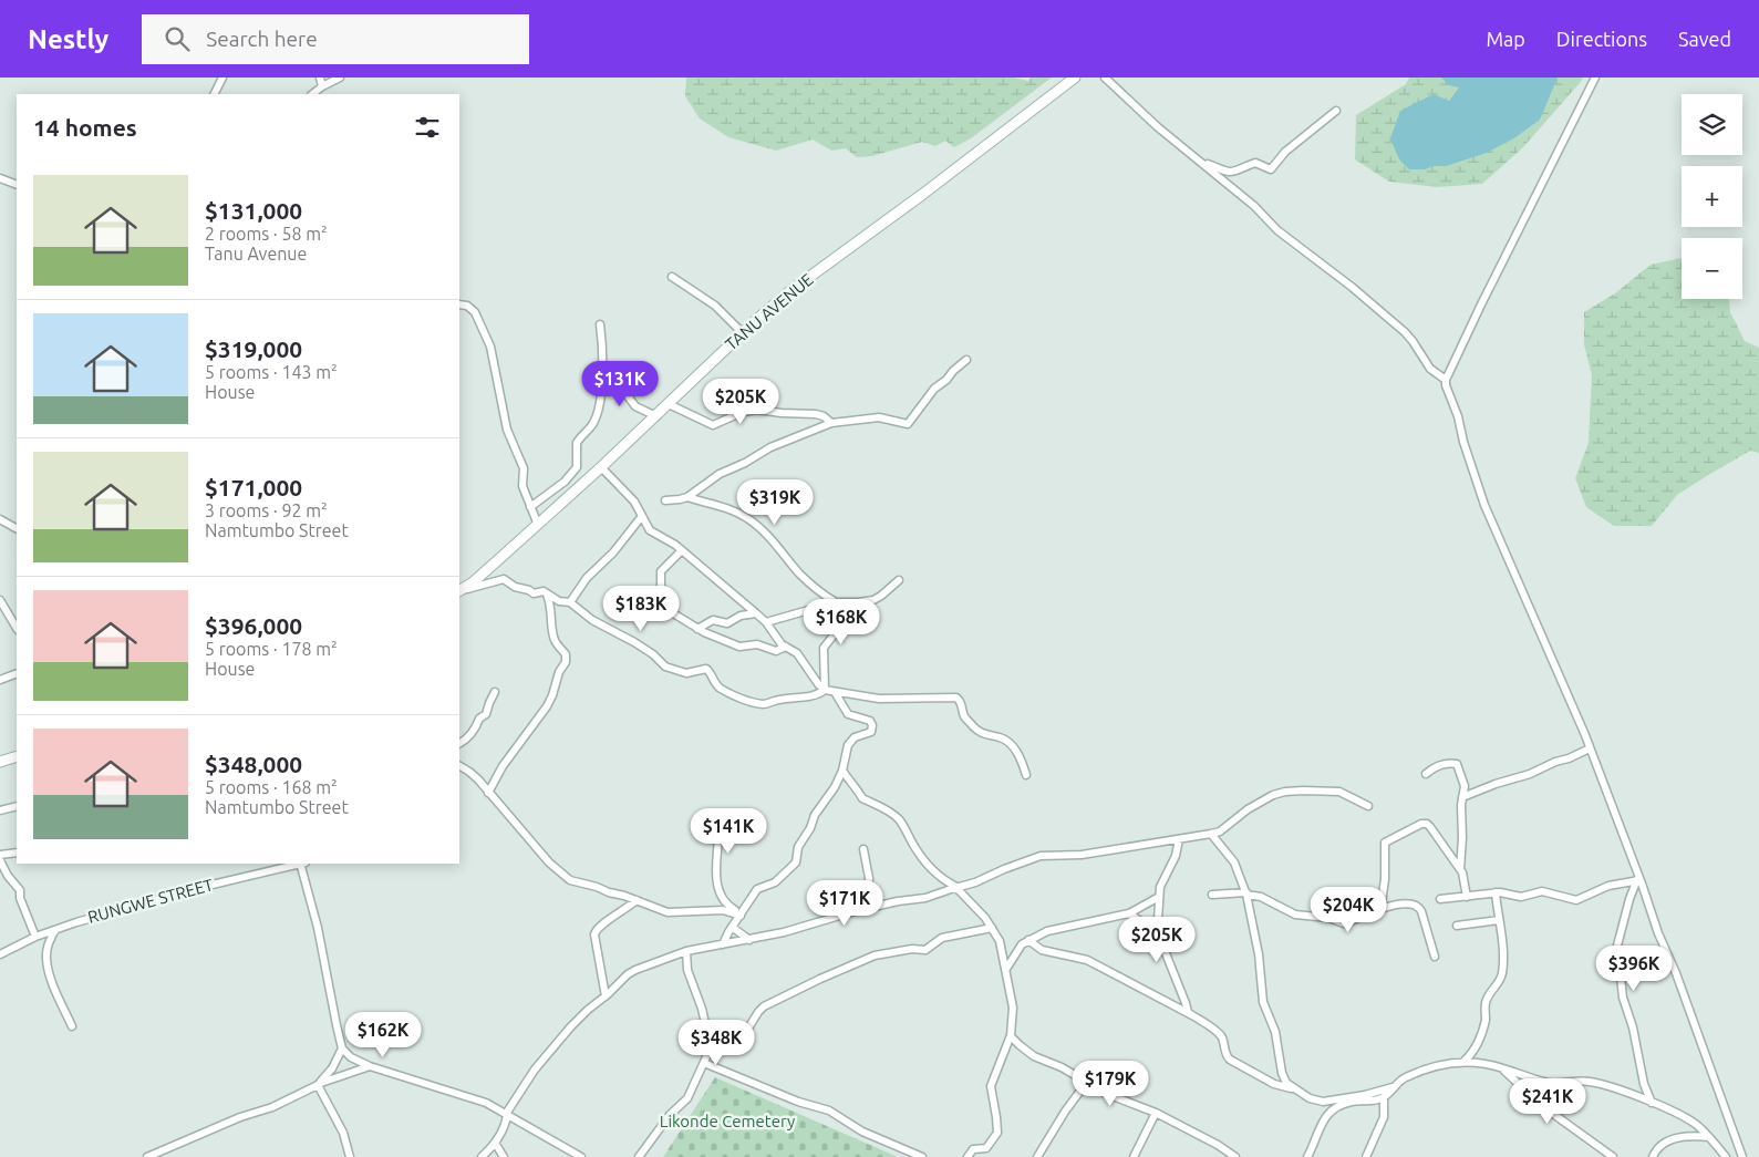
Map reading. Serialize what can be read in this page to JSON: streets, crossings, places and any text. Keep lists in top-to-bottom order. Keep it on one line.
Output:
{"streets":{"street":["TANU AVENUE","RUNGWE STREET"]},"parks":["Likonde Cemetery"],"page":{"header":"Nestly","search":"Search here","nav":["Map","Directions","Saved"],"map_buttons":["+","−"],"heading":"14 homes","list":[{"name":"$131,000","note":"2 rooms · 58 m² · Tanu Avenue"},{"name":"$319,000","note":"5 rooms · 143 m² · House"},{"name":"$171,000","note":"3 rooms · 92 m² · Namtumbo Street"},{"name":"$396,000","note":"5 rooms · 178 m² · House"},{"name":"$348,000","note":"5 rooms · 168 m² · Namtumbo Street"}],"price":["$131K","$205K","$319K","$183K","$168K","$141K","$171K","$204K","$205K","$396K","$162K","$348K","$179K","$241K"]}}
